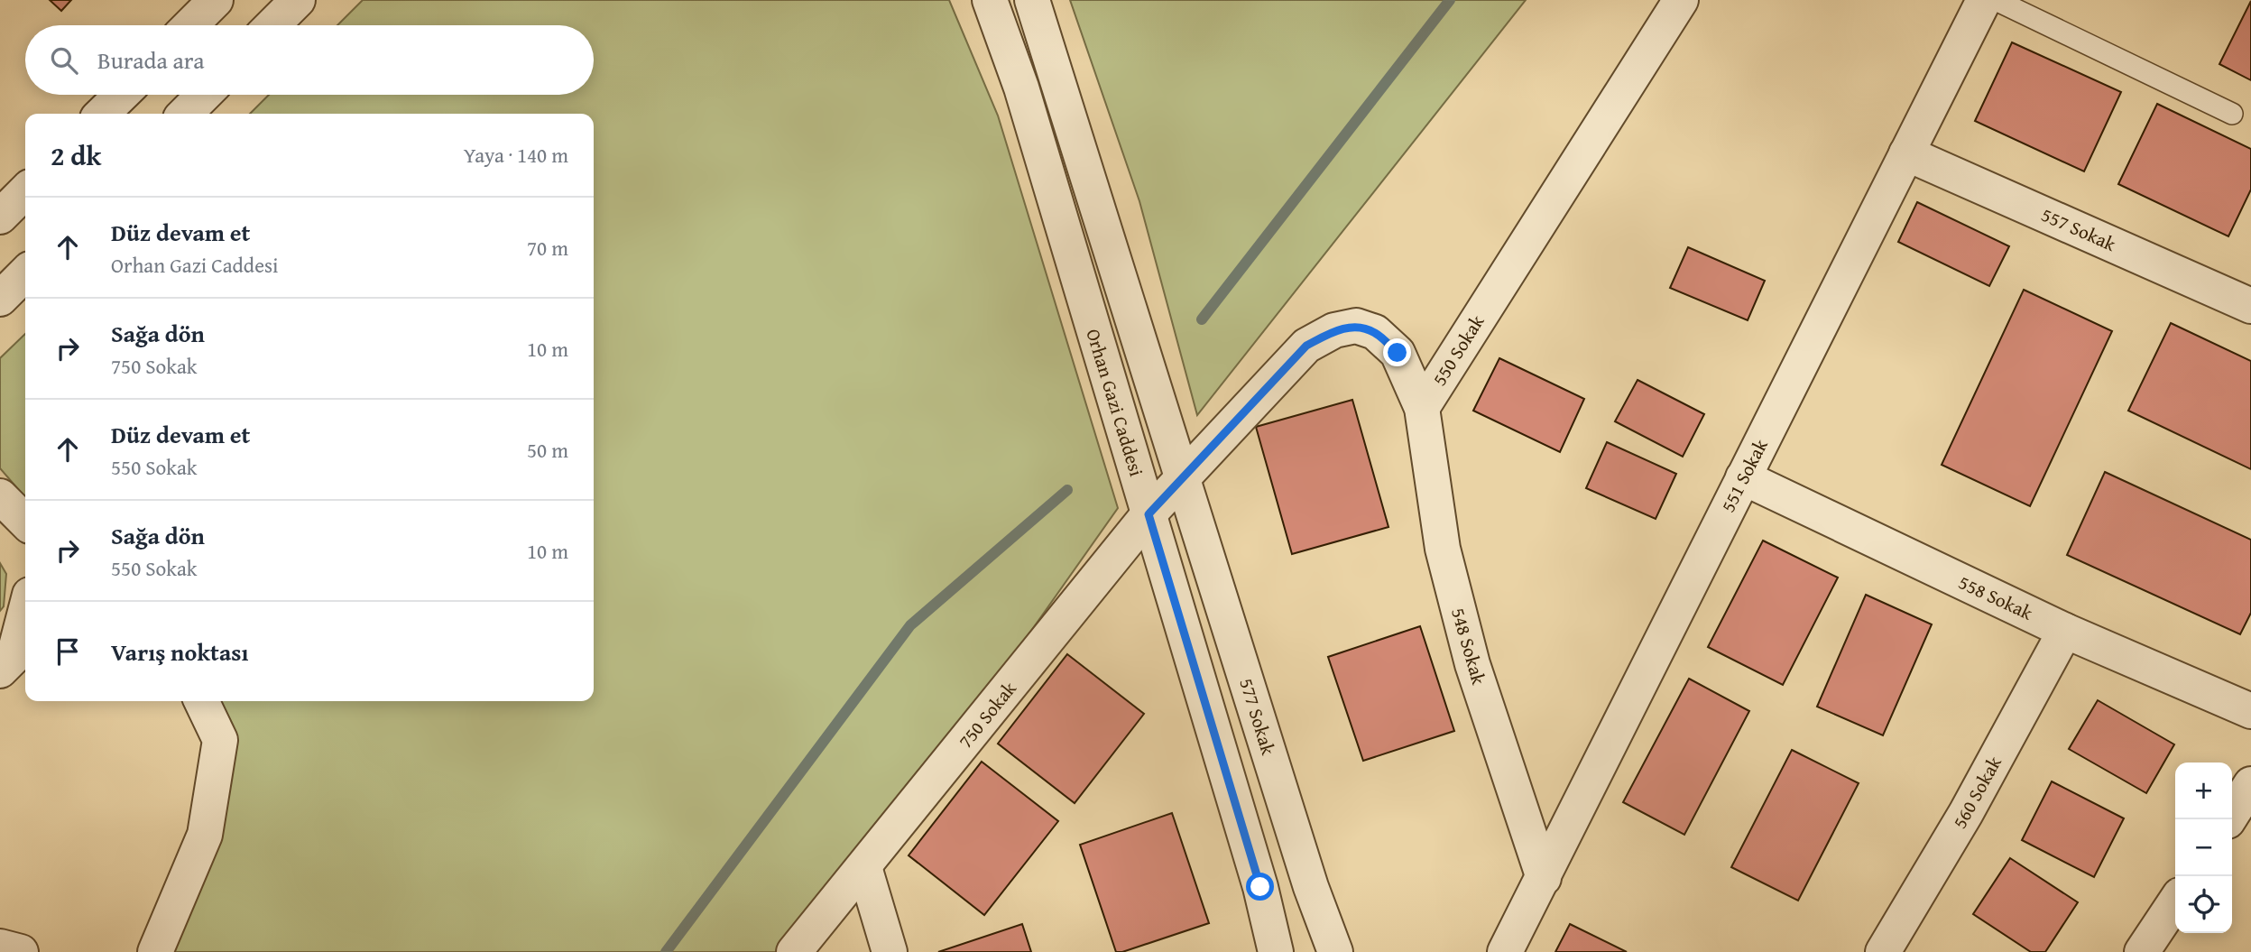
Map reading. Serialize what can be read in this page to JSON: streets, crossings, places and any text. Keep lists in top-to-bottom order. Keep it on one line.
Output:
{"streets":{"street":["557 Sokak","550 Sokak","Orhan Gazi Caddesi","551 Sokak","558 Sokak","548 Sokak","750 Sokak","577 Sokak","560 Sokak"]},"crossings":[["557 Sokak","551 Sokak"],["550 Sokak","548 Sokak"],["550 Sokak","750 Sokak"],["550 Sokak","577 Sokak"],["Orhan Gazi Caddesi","750 Sokak"],["551 Sokak","558 Sokak"],["551 Sokak","548 Sokak"],["558 Sokak","560 Sokak"],["750 Sokak","577 Sokak"]],"page":{"search":"Burada ara","heading":["2 dk","Yaya · 140 m"],"list":[["Düz devam et","Orhan Gazi Caddesi","70 m"],["Sağa dön","750 Sokak","10 m"],["Düz devam et","550 Sokak","50 m"],["Sağa dön","550 Sokak","10 m"],"Varış noktası"],"map_buttons":["+","−"]}}
